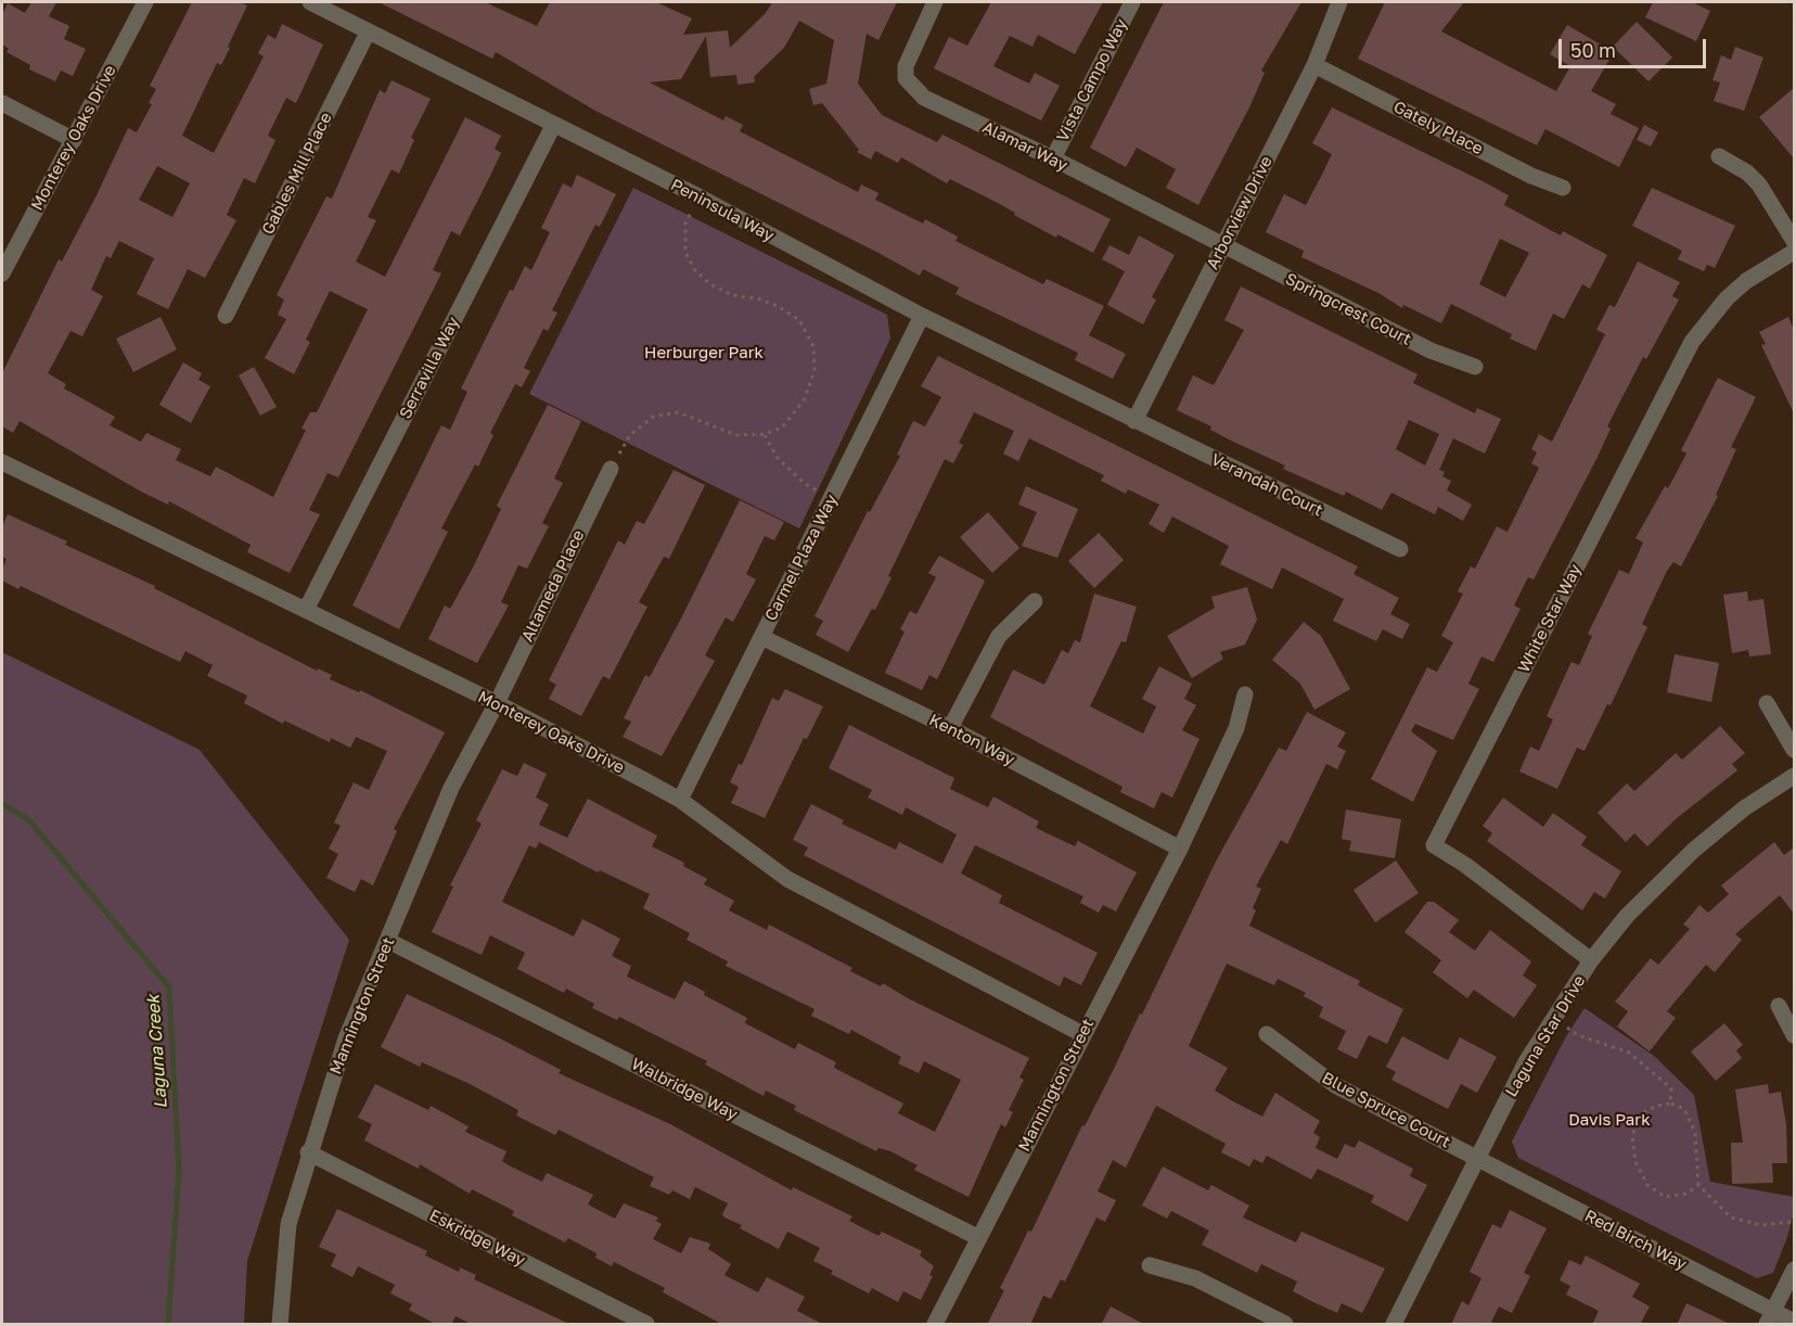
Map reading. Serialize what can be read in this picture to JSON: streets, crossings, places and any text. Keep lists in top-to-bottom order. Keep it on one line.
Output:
{"streets":{"street":["Vista Campo Way","Gately Place","Monterey Oaks Drive","Alamar Way","Gables Mill Place","Peninsula Way","Arborview Drive","Springcrest Court","Serravilla Way","Verandah Court","Carmel Plaza Way","Altameda Place","White Star Way","Kenton Way","Mannington Street","Laguna Star Drive","Walbridge Way","Blue Spruce Court","Eskridge Way","Red Birch Way"]},"crossings":[["Vista Campo Way","Alamar Way"],["Gately Place","Arborview Drive"],["Monterey Oaks Drive","Serravilla Way"],["Monterey Oaks Drive","Carmel Plaza Way"],["Monterey Oaks Drive","Altameda Place"],["Monterey Oaks Drive","Mannington Street"],["Alamar Way","Arborview Drive"],["Alamar Way","Springcrest Court"],["Gables Mill Place","Peninsula Way"],["Peninsula Way","Arborview Drive"],["Peninsula Way","Serravilla Way"],["Peninsula Way","Verandah Court"],["Peninsula Way","Carmel Plaza Way"],["Arborview Drive","Springcrest Court"],["Arborview Drive","Verandah Court"],["Carmel Plaza Way","Kenton Way"],["Altameda Place","Mannington Street"],["White Star Way","Laguna Star Drive"],["Kenton Way","Mannington Street"],["Mannington Street","Walbridge Way"],["Mannington Street","Eskridge Way"],["Laguna Star Drive","Blue Spruce Court"],["Laguna Star Drive","Red Birch Way"],["Blue Spruce Court","Red Birch Way"]],"water":["Laguna Creek"],"parks":["Herburger Park","Davis Park"],"scale_bar":"50 m"}
